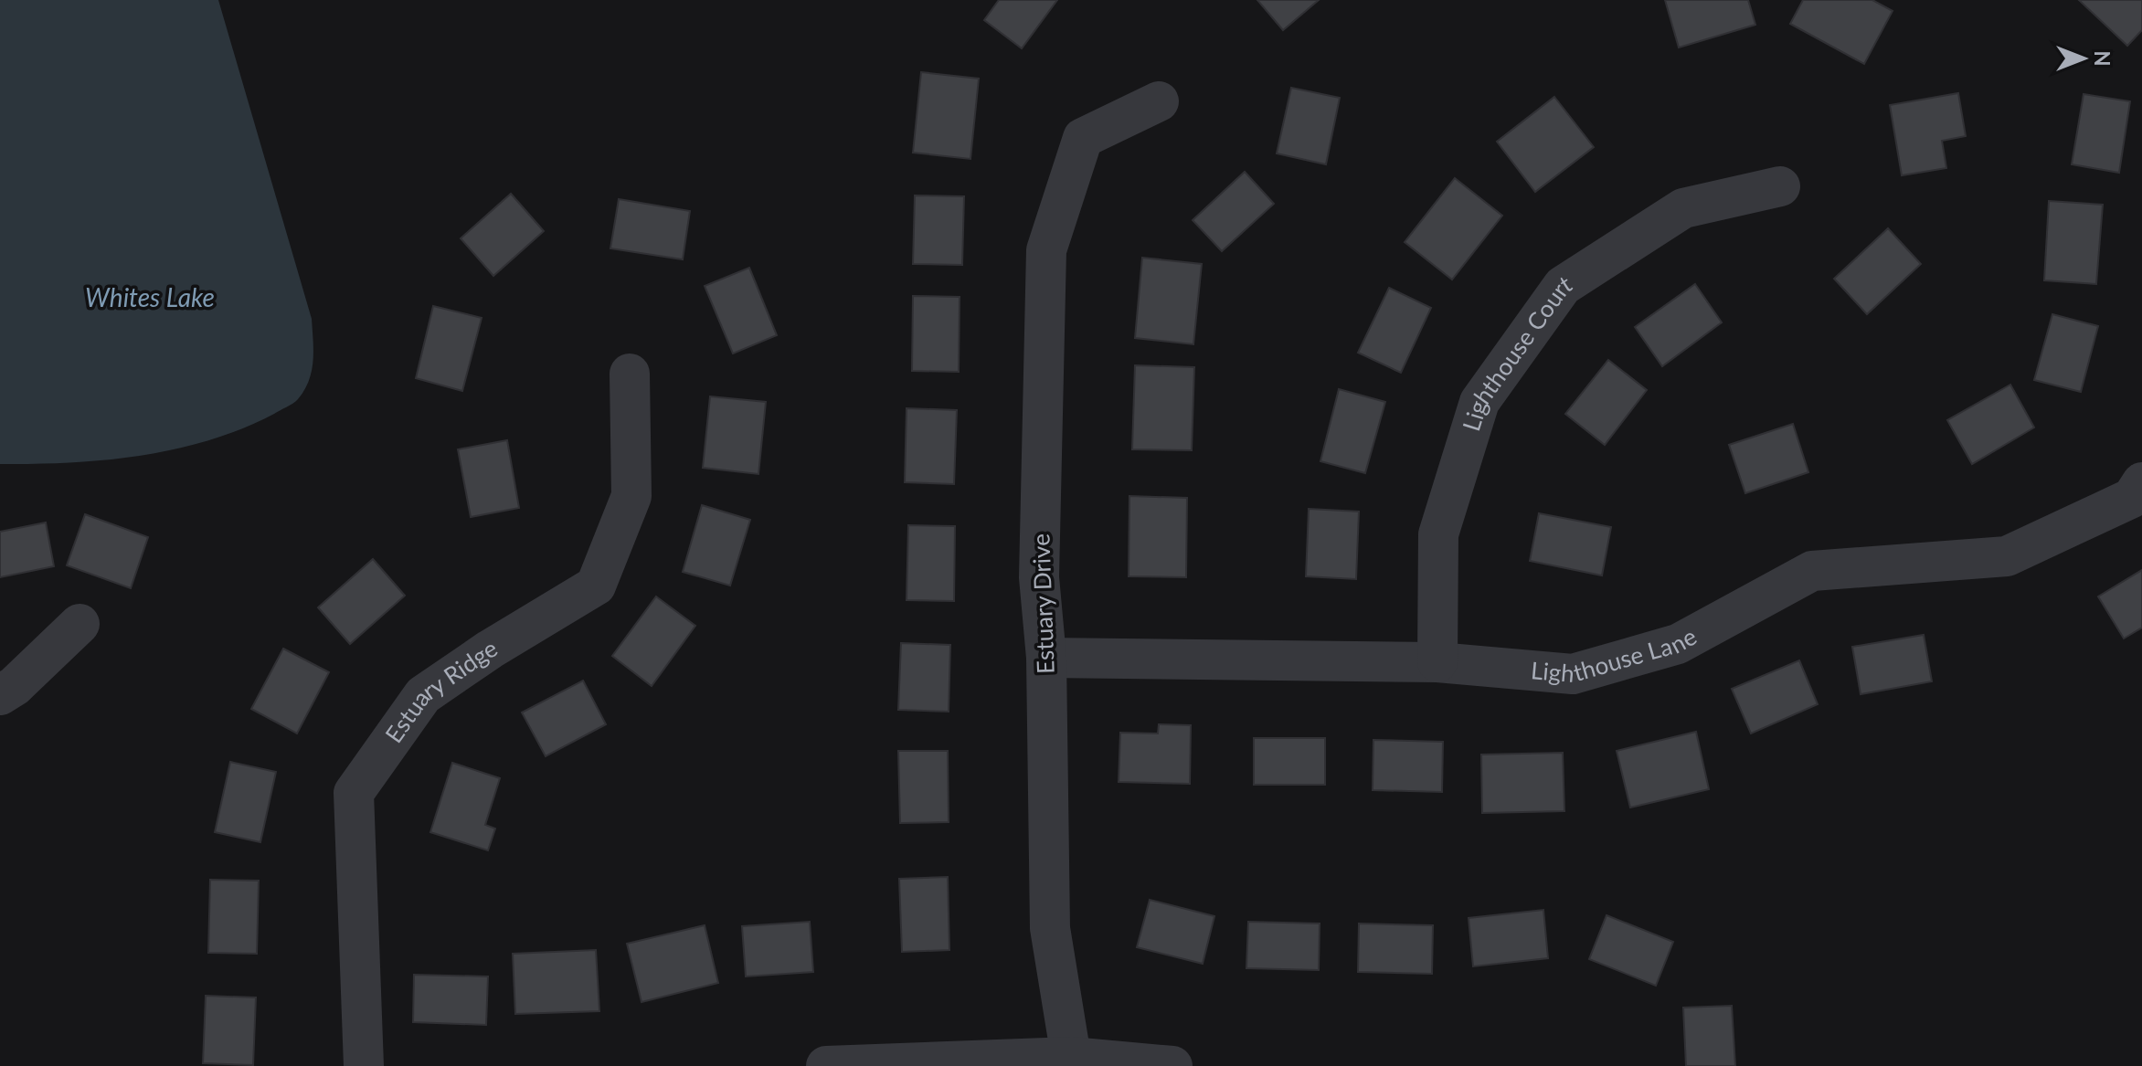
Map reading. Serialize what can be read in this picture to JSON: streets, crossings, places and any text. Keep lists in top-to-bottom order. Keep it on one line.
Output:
{"streets":{"street":["Lighthouse Court","Estuary Drive","Lighthouse Lane","Estuary Ridge"]},"crossings":[["Lighthouse Court","Lighthouse Lane"],["Estuary Drive","Lighthouse Lane"]],"water":["Whites Lake"],"north":"right"}
